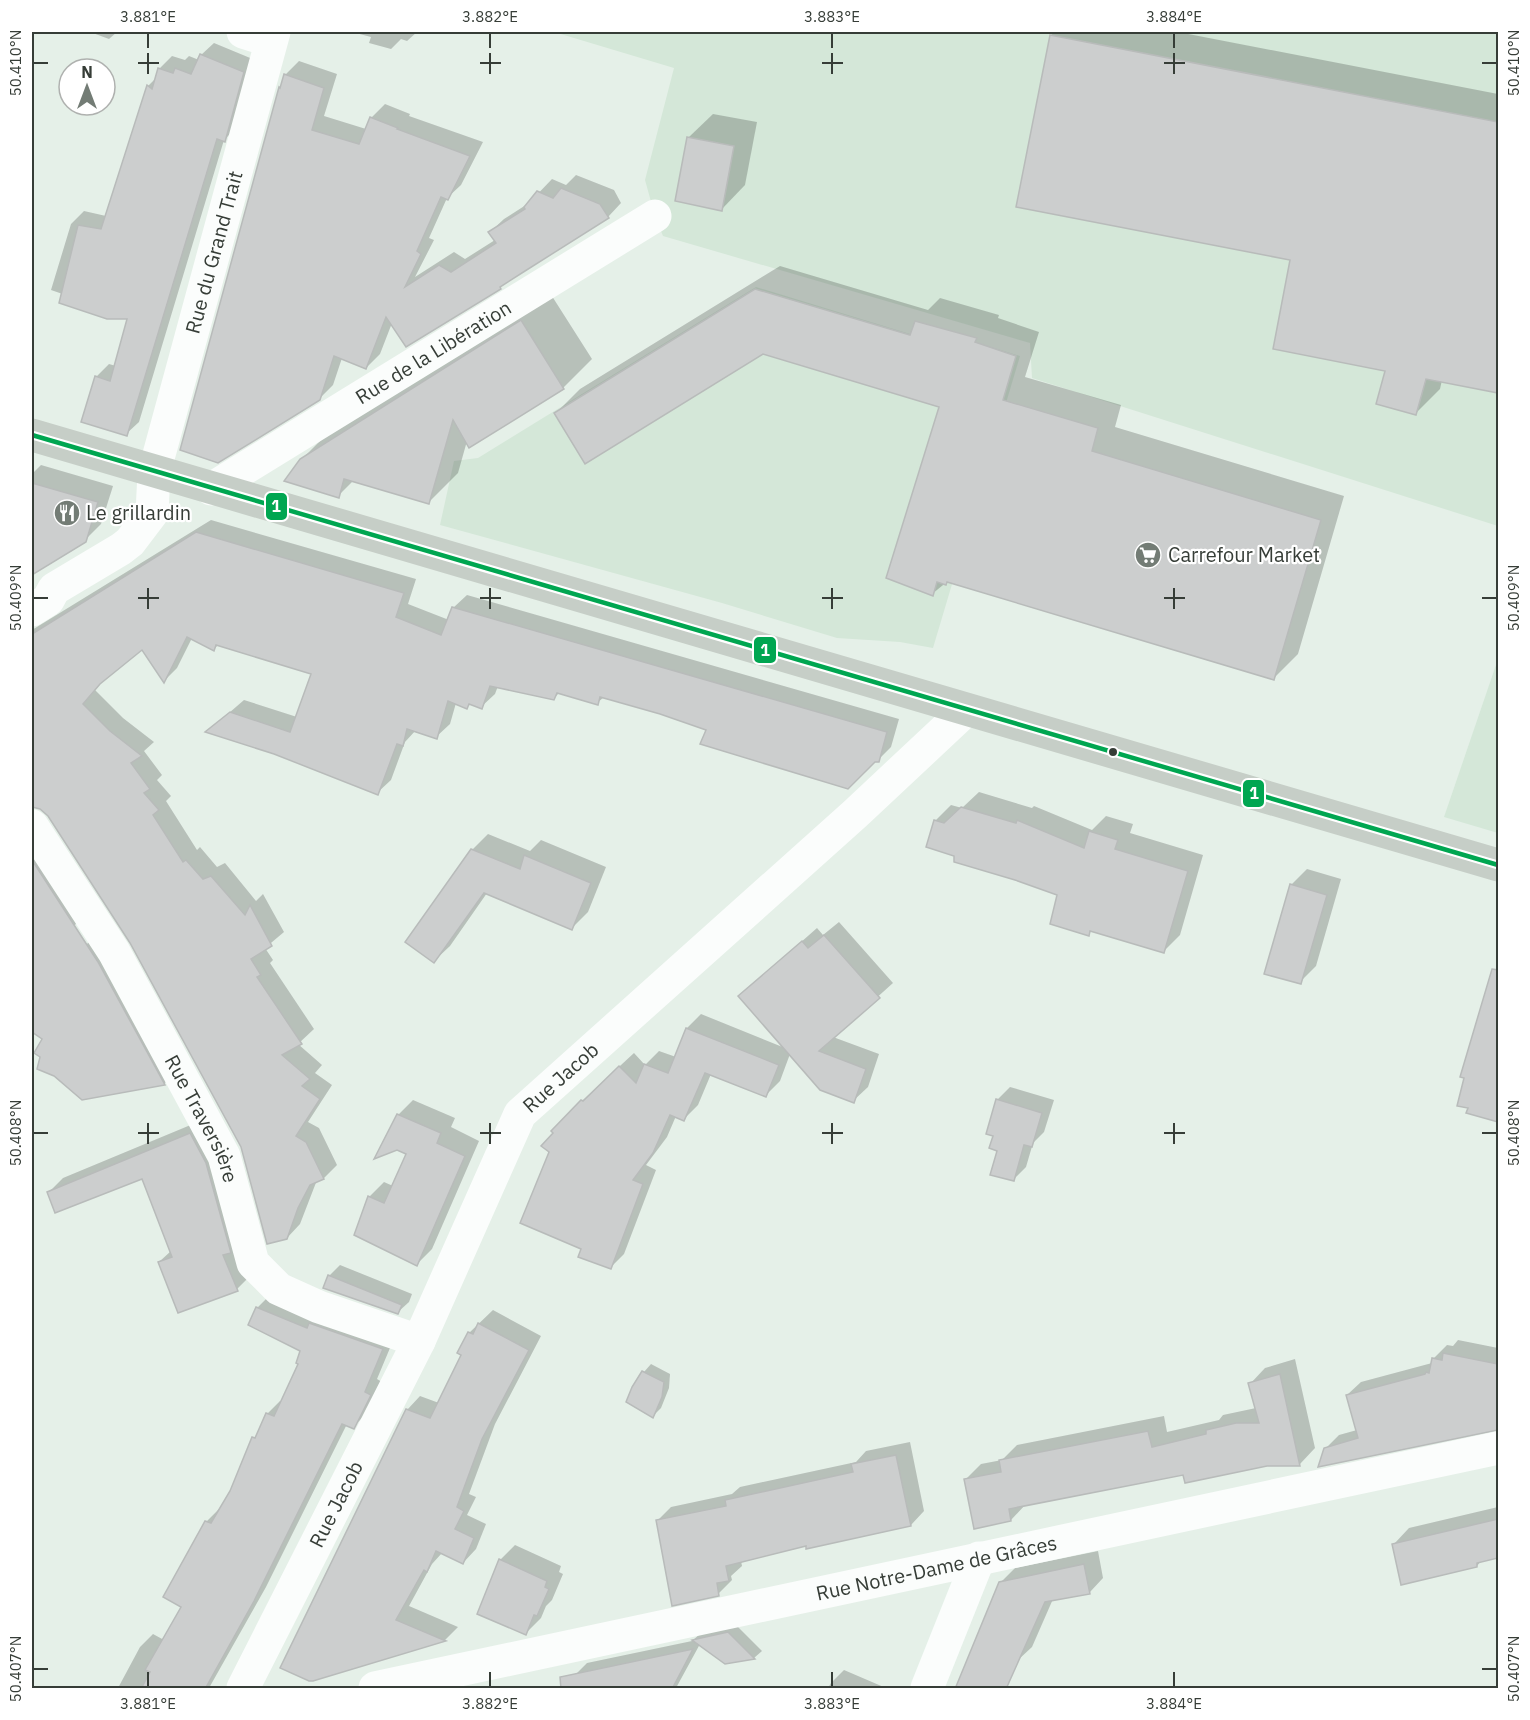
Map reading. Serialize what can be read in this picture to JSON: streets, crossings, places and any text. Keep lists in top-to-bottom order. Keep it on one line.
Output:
{"streets":{"street":["Rue du Grand Trait","Rue de la Libération","Rue Jacob","Rue Traversière","Rue Notre-Dame de Grâces"]},"crossings":[["Rue Jacob","Rue Traversière"]],"places":{"restaurant":["Le grillardin"],"supermarket":["Carrefour Market"]},"lines":["transit line 1"],"north":"top","coordinates":["3.881°E","3.882°E","3.883°E","3.884°E","50.410°N","50.409°N","50.408°N","50.407°N"]}
